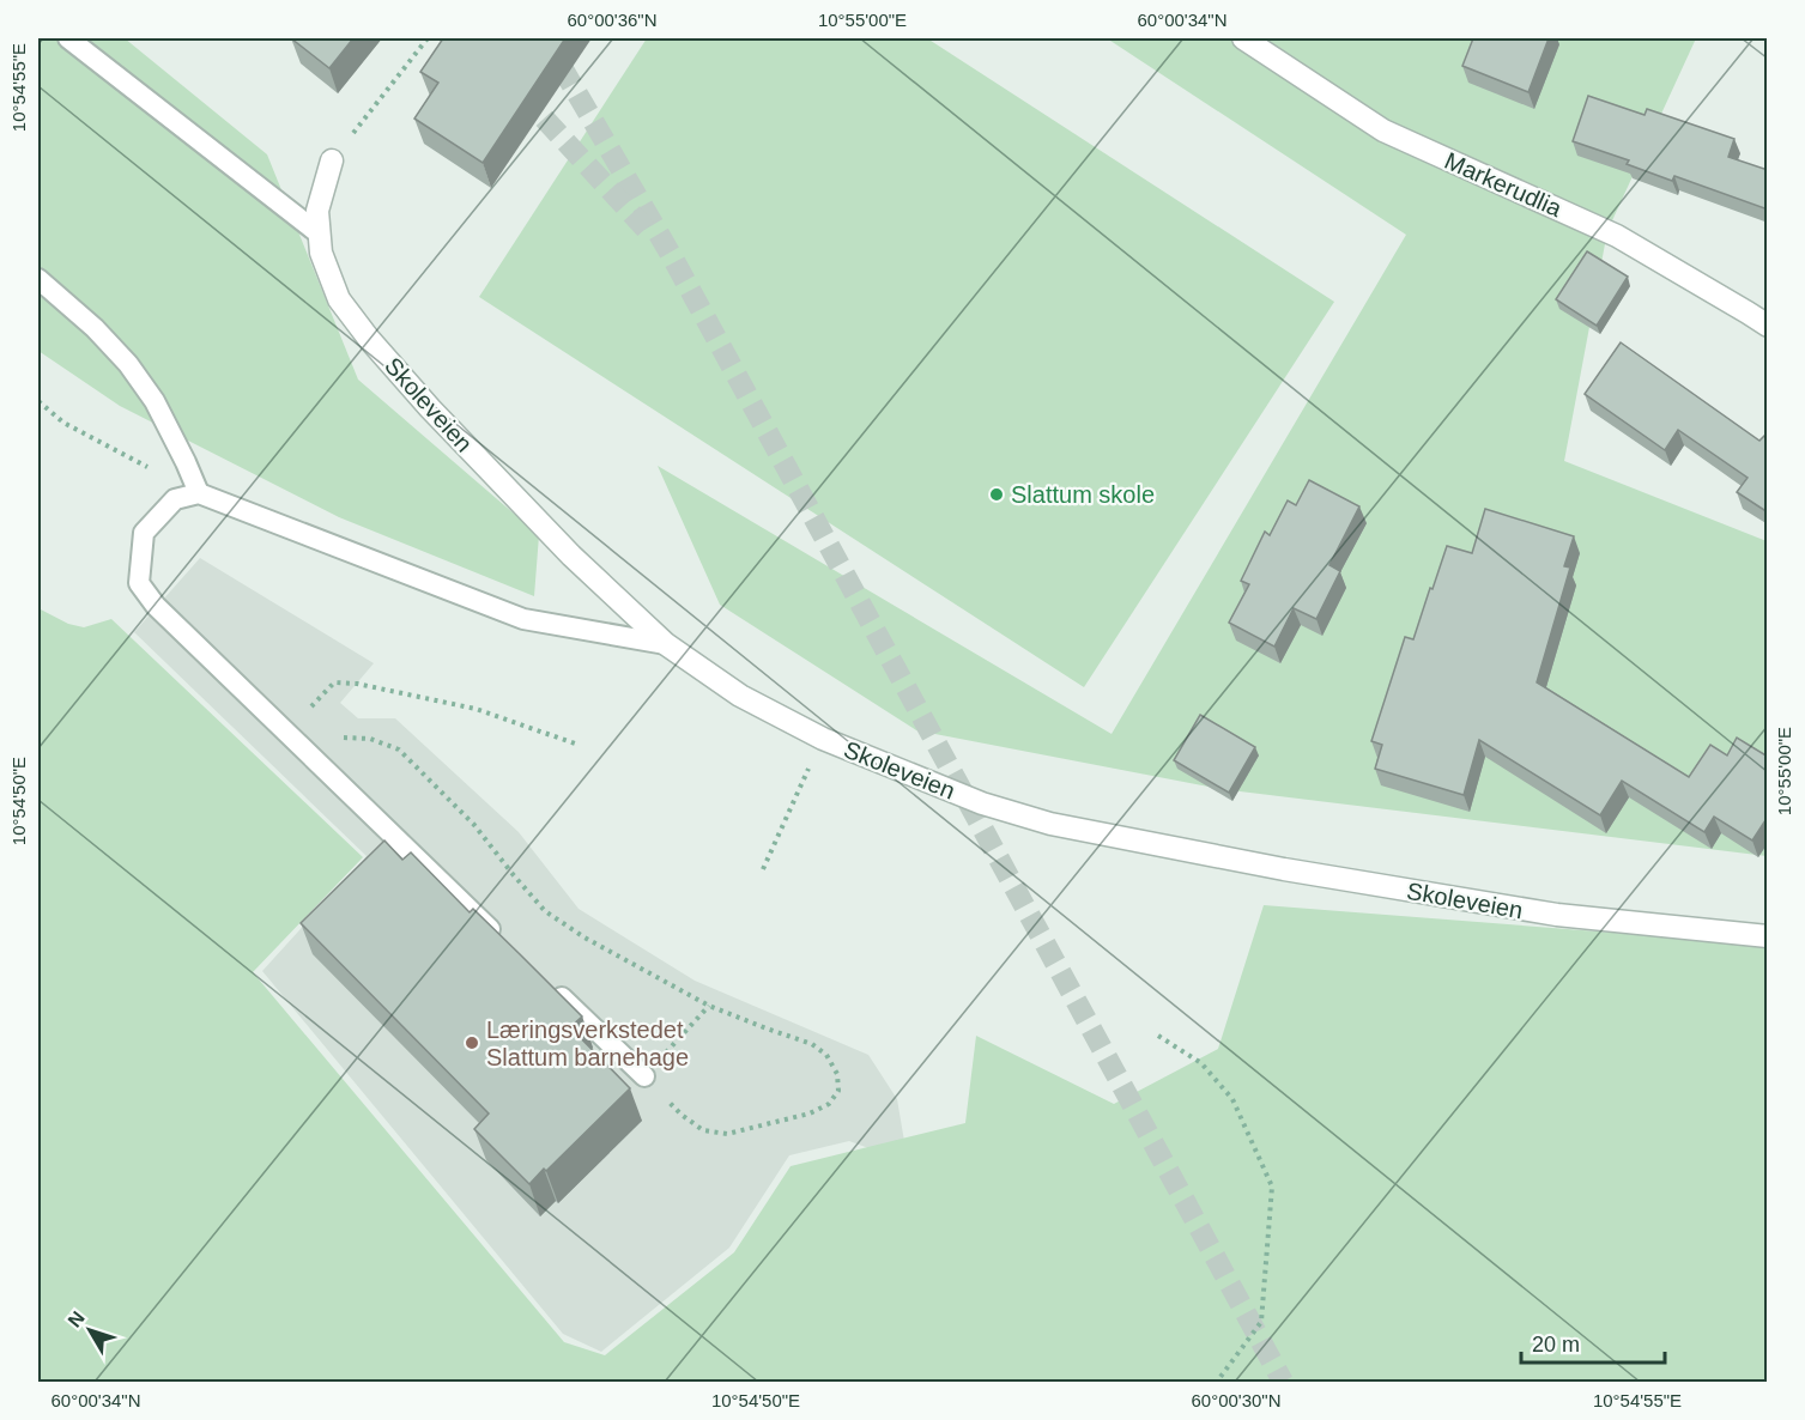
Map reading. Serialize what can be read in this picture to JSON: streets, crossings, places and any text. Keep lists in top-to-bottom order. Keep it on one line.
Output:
{"streets":{"street":["Markerudlia","Skoleveien"]},"places":["Slattum skole","Læringsverkstedet Slattum barnehage"],"scale_bar":"20 m","north":"top left","coordinates":["60°00'36\"N","10°55'00\"E","60°00'34\"N","10°54'55\"E","10°54'50\"E","60°00'30\"N"]}
